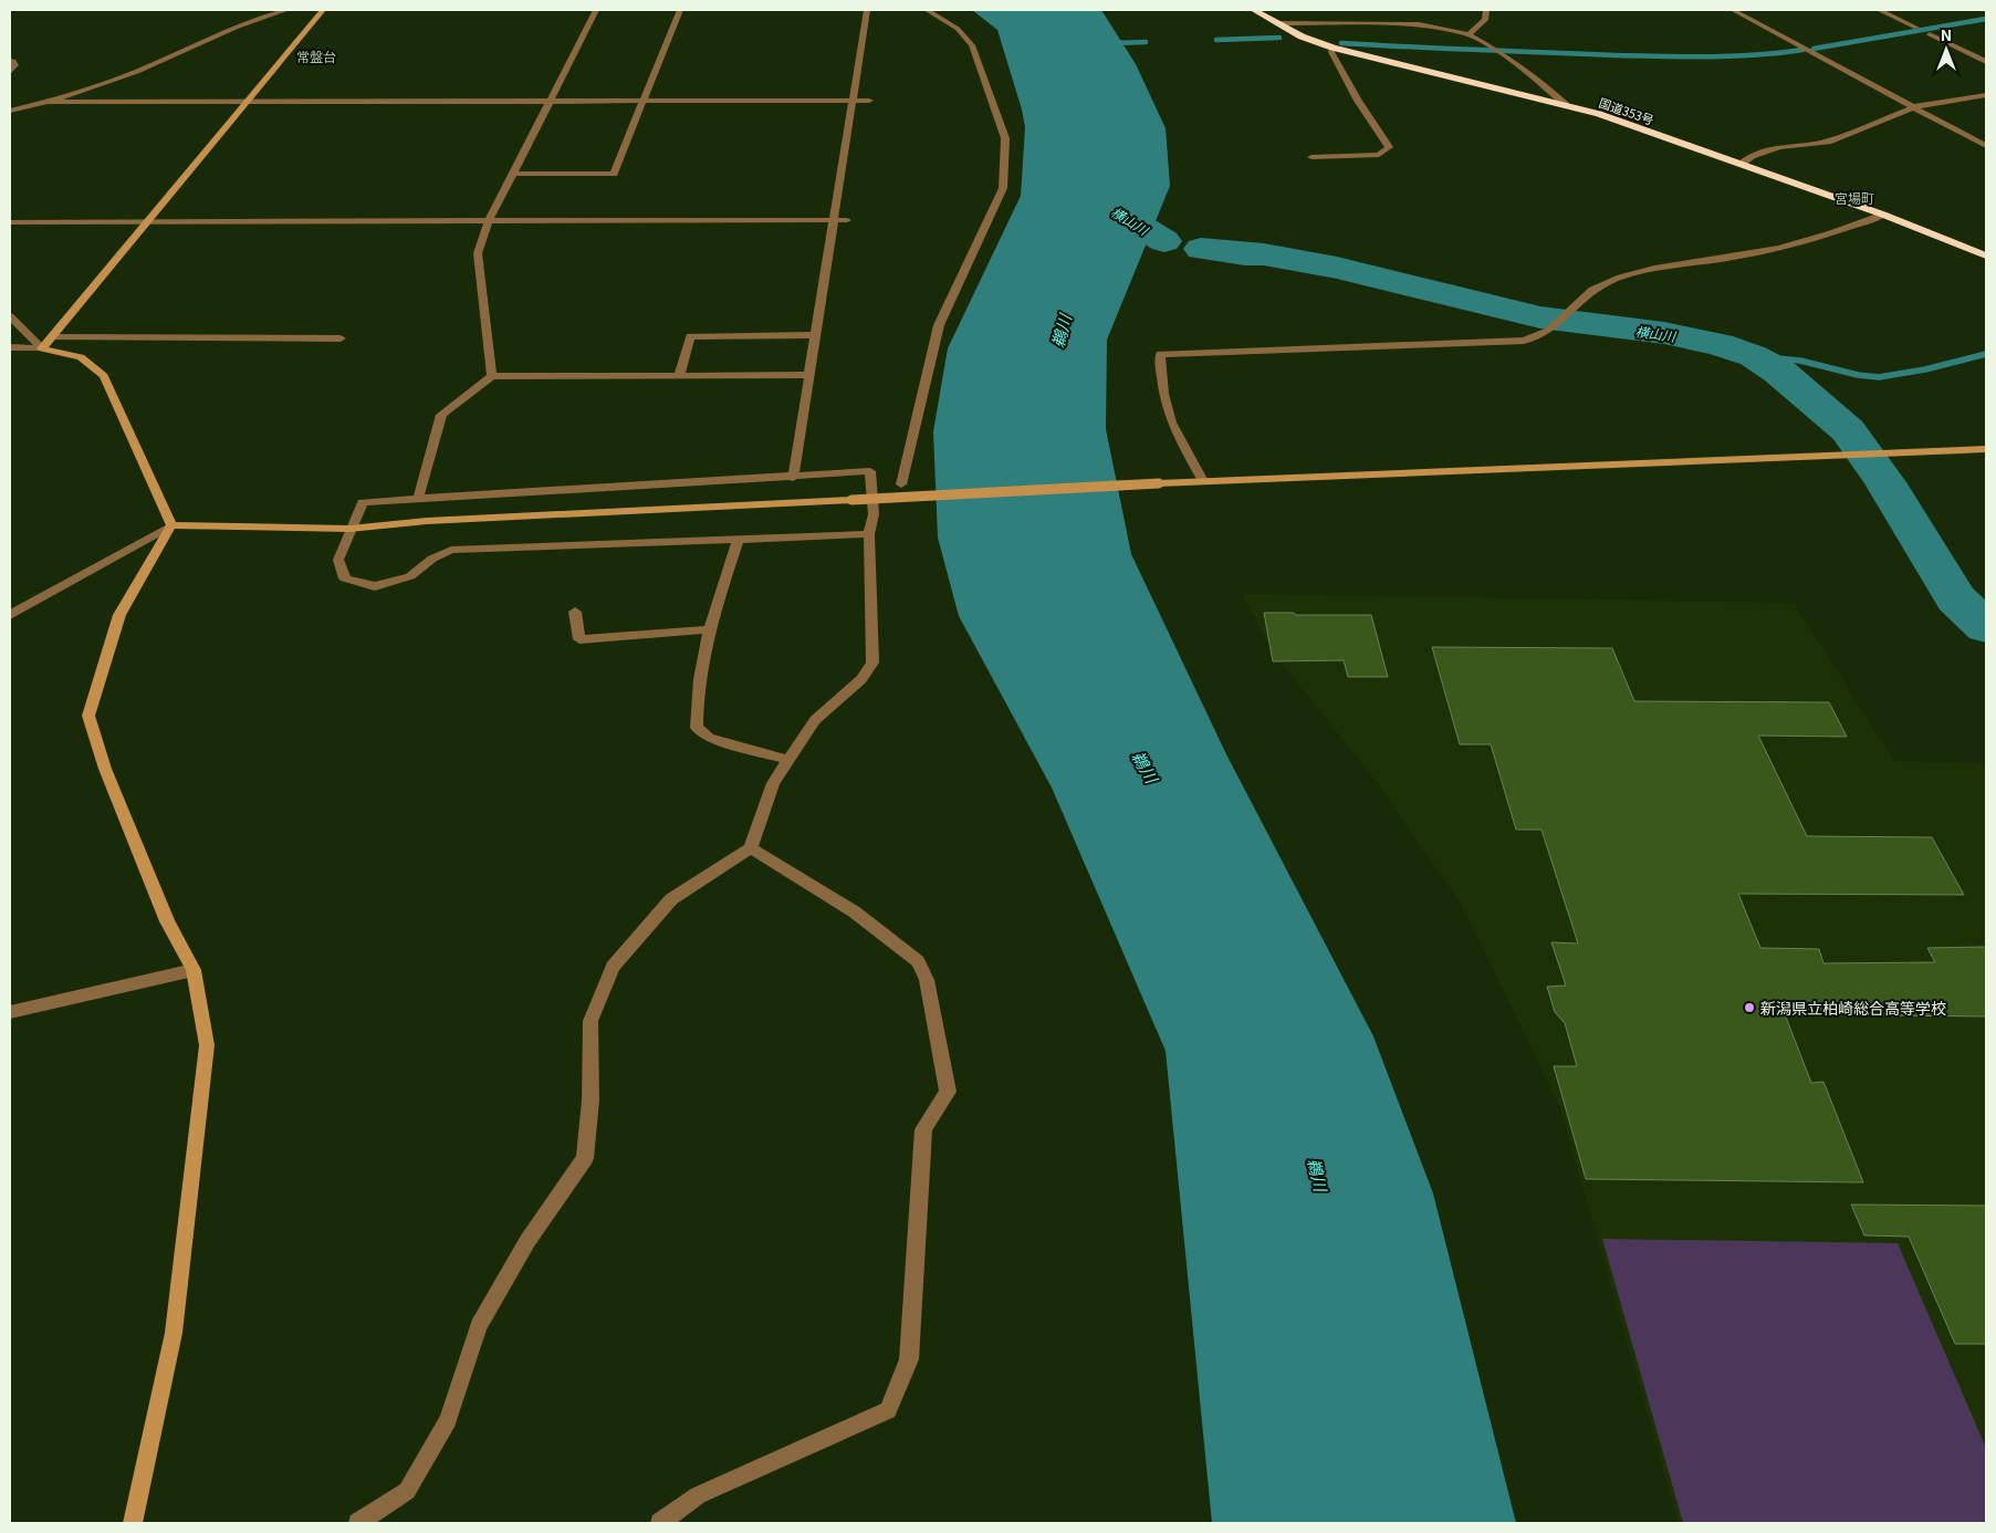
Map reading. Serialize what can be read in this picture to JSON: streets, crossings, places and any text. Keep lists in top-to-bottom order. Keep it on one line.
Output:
{"streets":{"highway":["国道353号"]},"districts":["常盤台","宮場町"],"water":["横山川","鵜川"],"places":["新潟県立柏崎総合高等学校"],"north":"top"}
